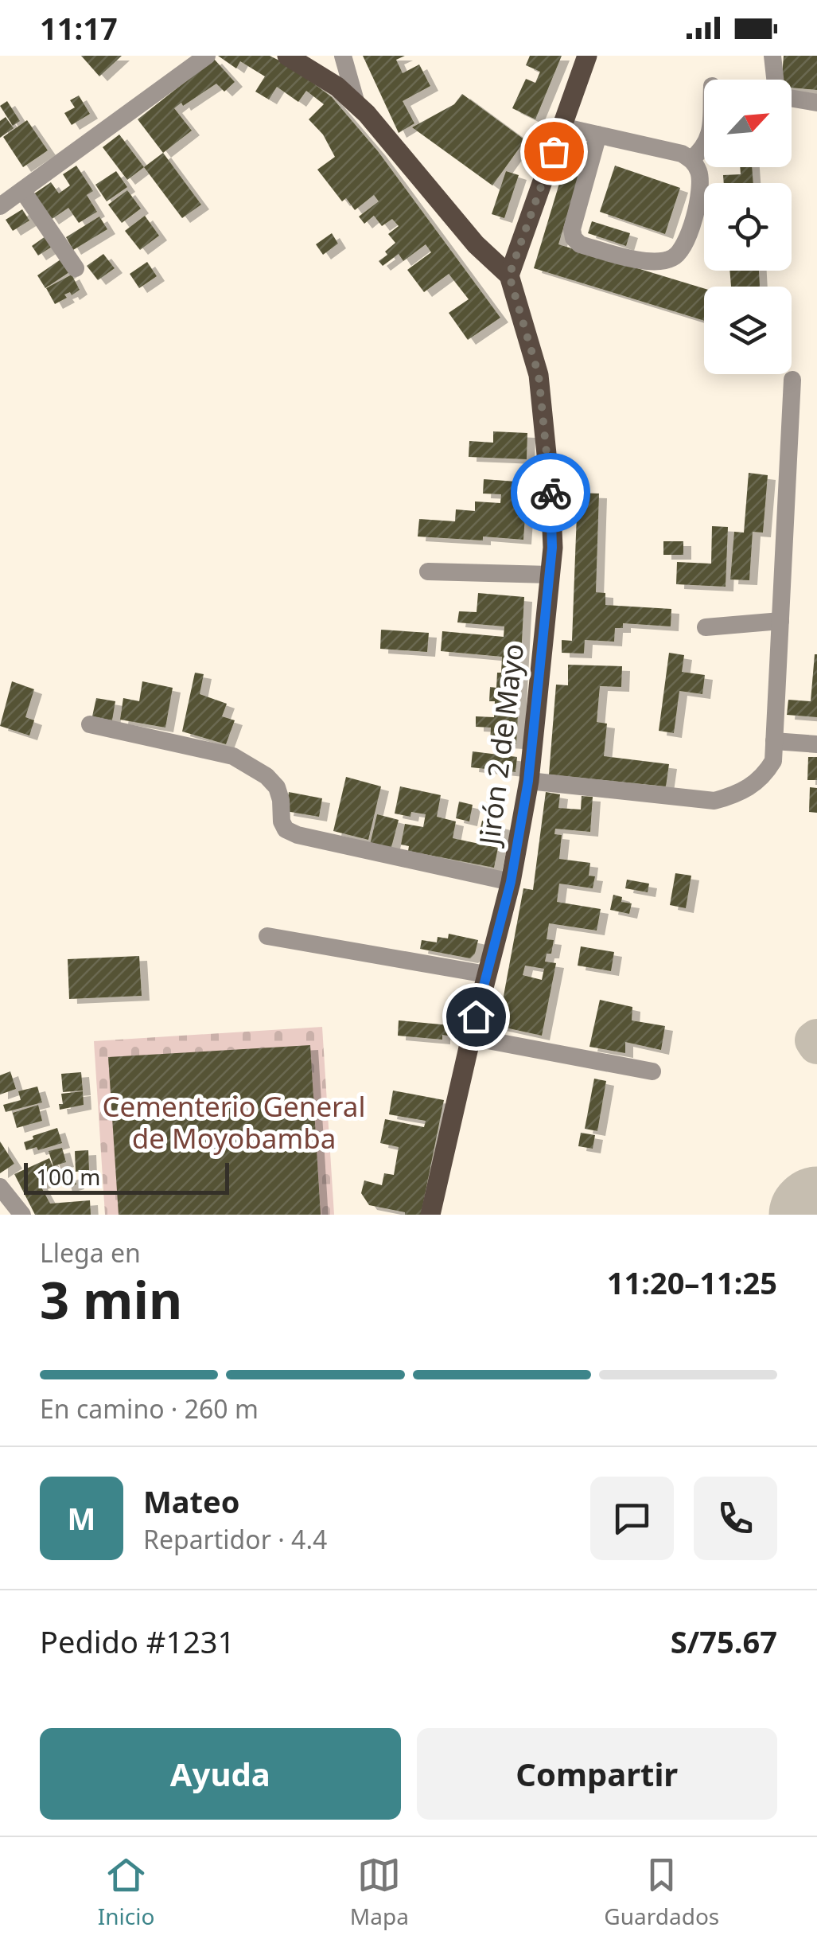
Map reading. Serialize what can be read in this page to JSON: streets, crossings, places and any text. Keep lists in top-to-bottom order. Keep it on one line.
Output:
{"streets":{"main road":["Jirón 2 de Mayo"]},"parks":["Cementerio General de Moyobamba"],"scale_bar":"100 m","north":"top right","page":{"status":"11:17","scale":"100 m","heading":["3 min","Llega en","11:20–11:25"],"panel":["Mateo","Repartidor · 4.4","Pedido #1231","S/75.67"],"bar":"En camino · 260 m","round":"M","buttons":["Ayuda","Compartir"],"tabs":["Inicio","Mapa","Guardados"]}}
